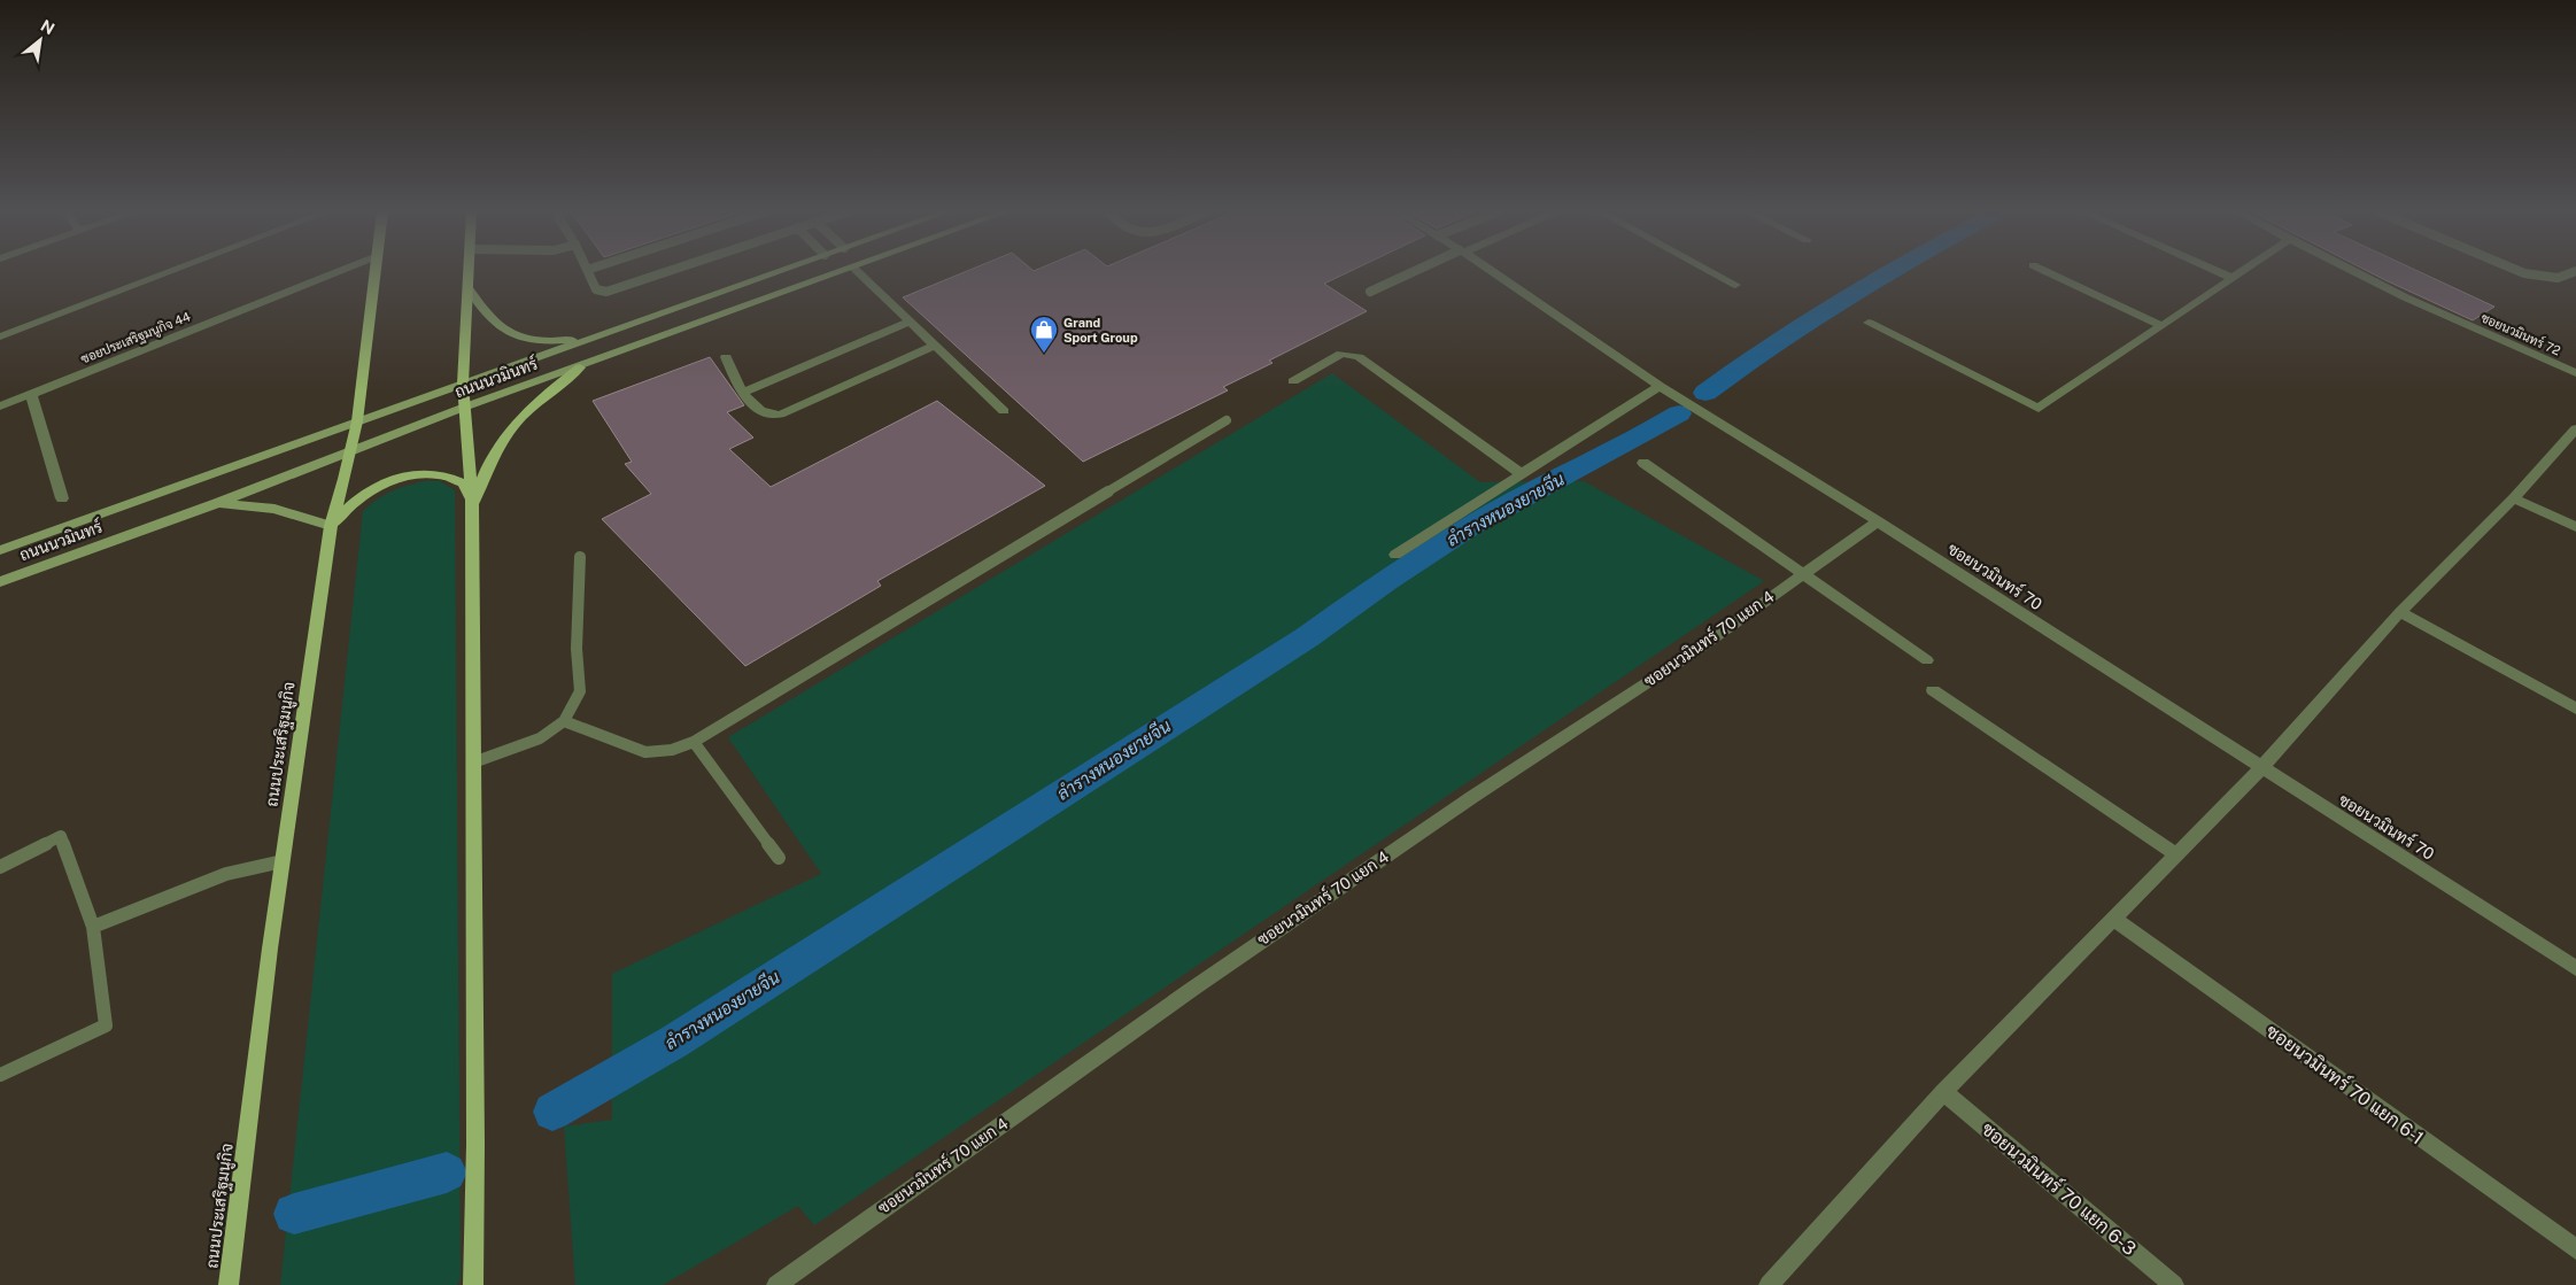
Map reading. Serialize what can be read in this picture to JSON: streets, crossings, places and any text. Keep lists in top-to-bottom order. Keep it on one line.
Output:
{"streets":{"main road":["ถนนนวมินทร์","ถนนประเสริฐมนูกิจ"],"street":["ซอยนวมินทร์ 72","ซอยประเสริฐมนูกิจ 44","ซอยนวมินทร์ 70","ซอยนวมินทร์ 70 แยก 4","ซอยนวมินทร์ 70 แยก 6-1","ซอยนวมินทร์ 70 แยก 6-3"]},"crossings":[["ถนนนวมินทร์","ถนนประเสริฐมนูกิจ"],["ซอยนวมินทร์ 70","ซอยนวมินทร์ 70 แยก 4"]],"water":["ลำรางหนองยายจีน"],"places":{"shop":["Grand Sport Group"]},"north":"top right"}
